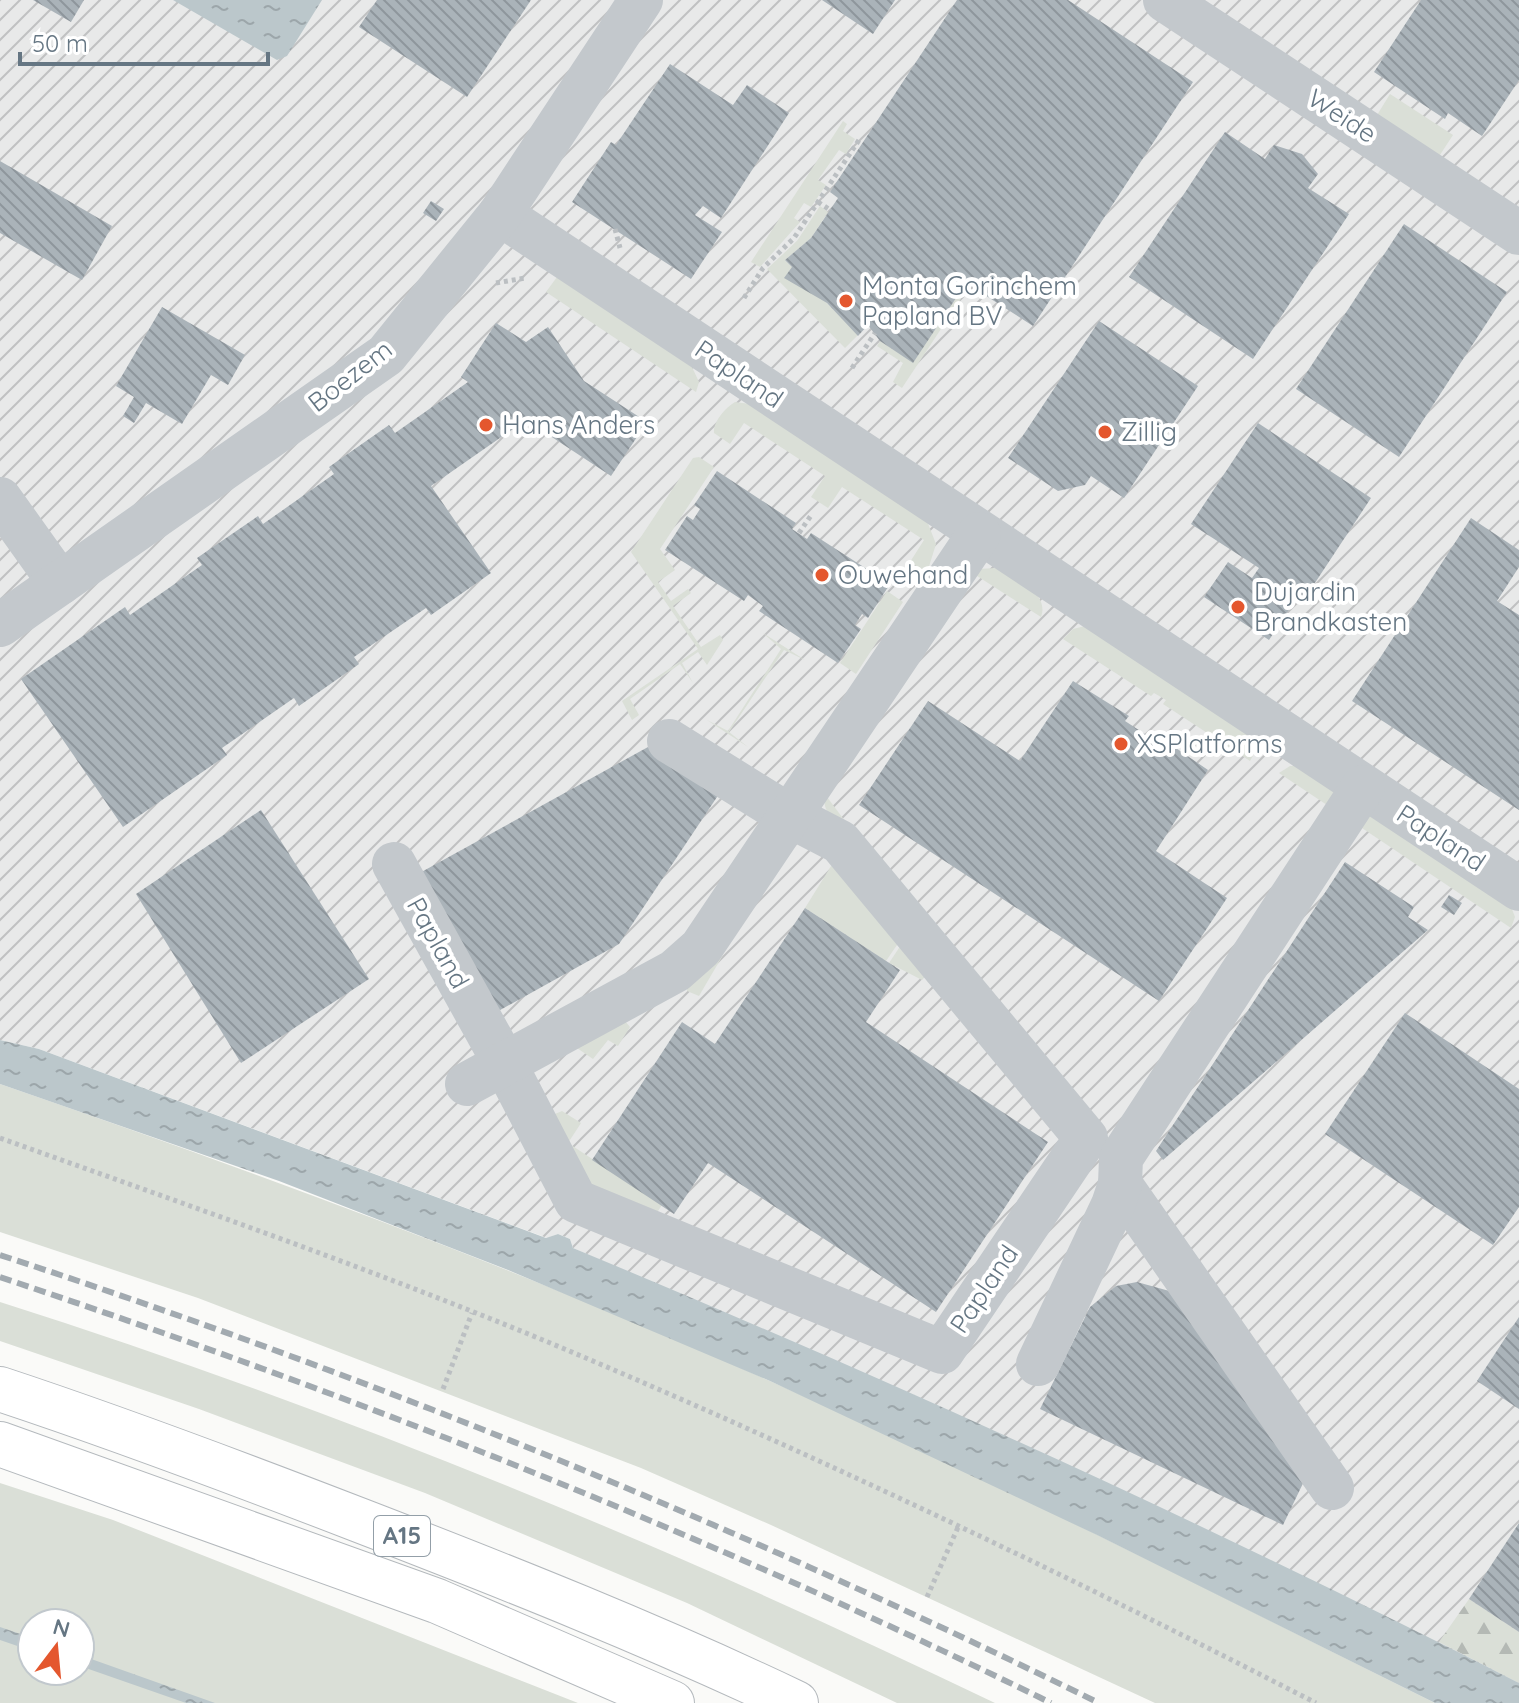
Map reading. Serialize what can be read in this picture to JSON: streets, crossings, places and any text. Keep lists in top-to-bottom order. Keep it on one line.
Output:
{"streets":{"highway":["A15"],"street":["Weide","Papland","Boezem"]},"crossings":[["Papland","Boezem"]],"places":["Monta Gorinchem Papland BV","Hans Anders","Zillig","Ouwehand","Dujardin Brandkasten","XSPlatforms"],"scale_bar":"50 m","north":"top"}
